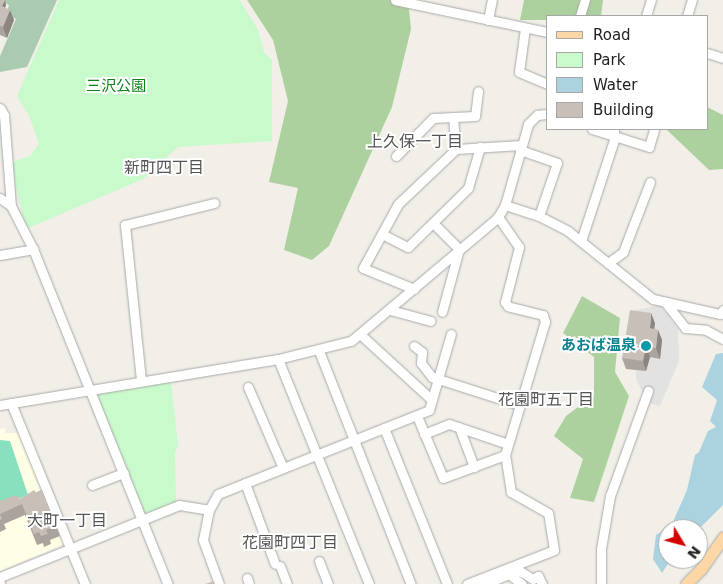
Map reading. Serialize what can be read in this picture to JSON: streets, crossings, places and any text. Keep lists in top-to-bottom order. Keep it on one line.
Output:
{"districts":["上久保一丁目","新町四丁目","花園町五丁目","大町一丁目","花園町四丁目"],"parks":["三沢公園"],"places":["あおば温泉"],"legend":["Road","Park","Water","Building"],"north":"bottom right"}
